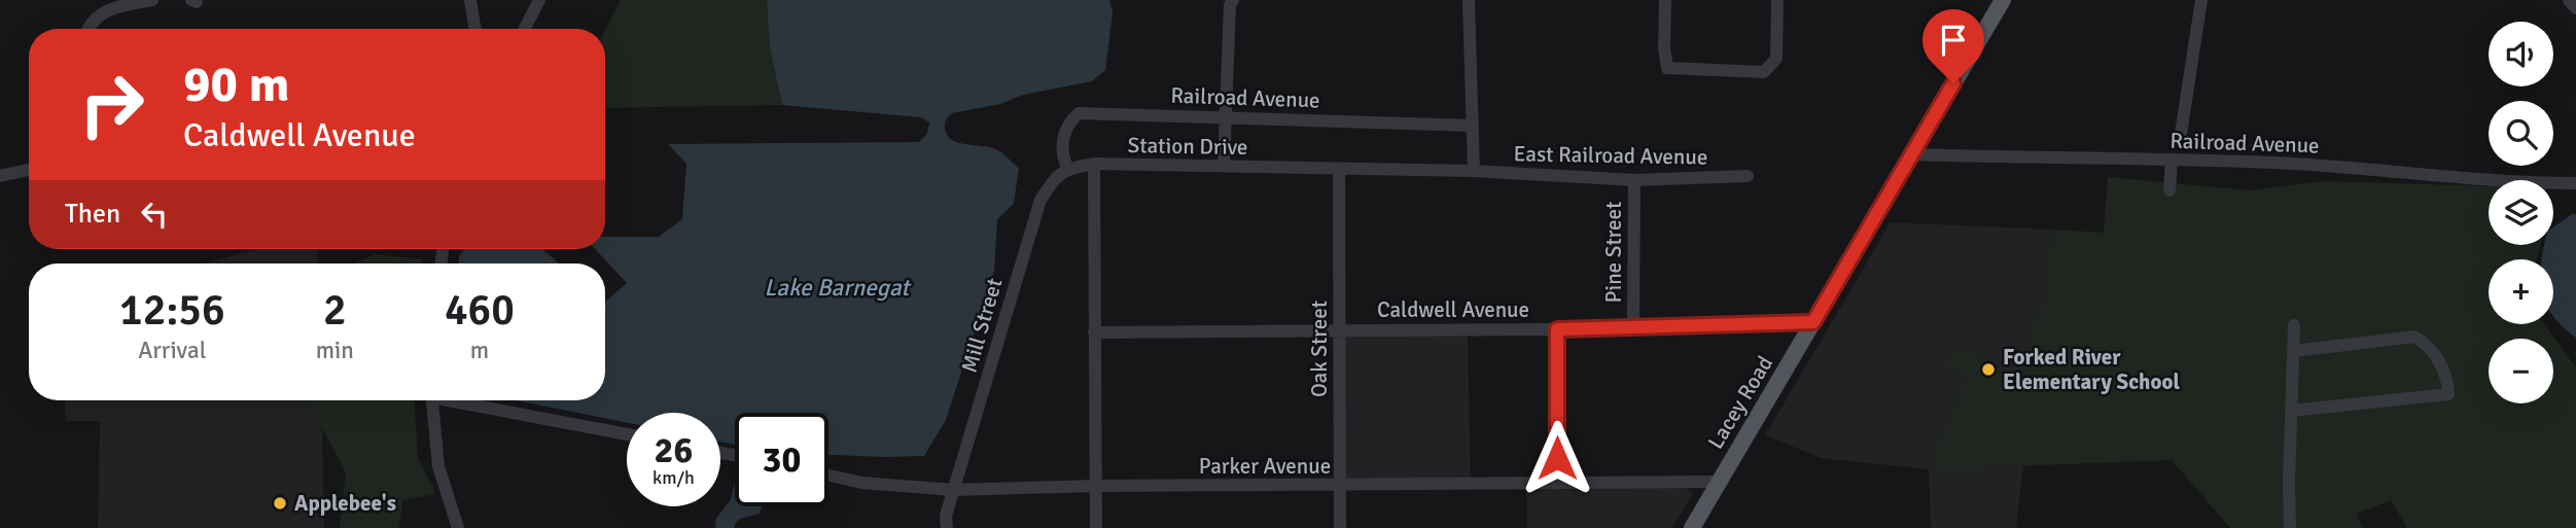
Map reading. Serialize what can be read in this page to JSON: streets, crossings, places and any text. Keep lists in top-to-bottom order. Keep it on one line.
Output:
{"streets":{"main road":["Lacey Road"],"street":["Railroad Avenue","Station Drive","East Railroad Avenue","Pine Street","Caldwell Avenue","Mill Street","Oak Street","Parker Avenue"]},"crossings":[["Railroad Avenue","Mill Street"],["Railroad Avenue","Lacey Road"],["Station Drive","East Railroad Avenue"],["Station Drive","Oak Street"],["East Railroad Avenue","Pine Street"],["Pine Street","Caldwell Avenue"],["Caldwell Avenue","Oak Street"],["Caldwell Avenue","Lacey Road"],["Mill Street","Parker Avenue"],["Oak Street","Parker Avenue"],["Lacey Road","Parker Avenue"]],"water":["Lake Barnegat"],"places":["Forked River Elementary School","Applebee's"],"page":{"map_buttons":["+","−"],"turn":["90 m","Caldwell Avenue"],"then":"Then","eta":["12:56","Arrival","2","min","460","m"],"speed":"26 km/h","limit":"30"}}
